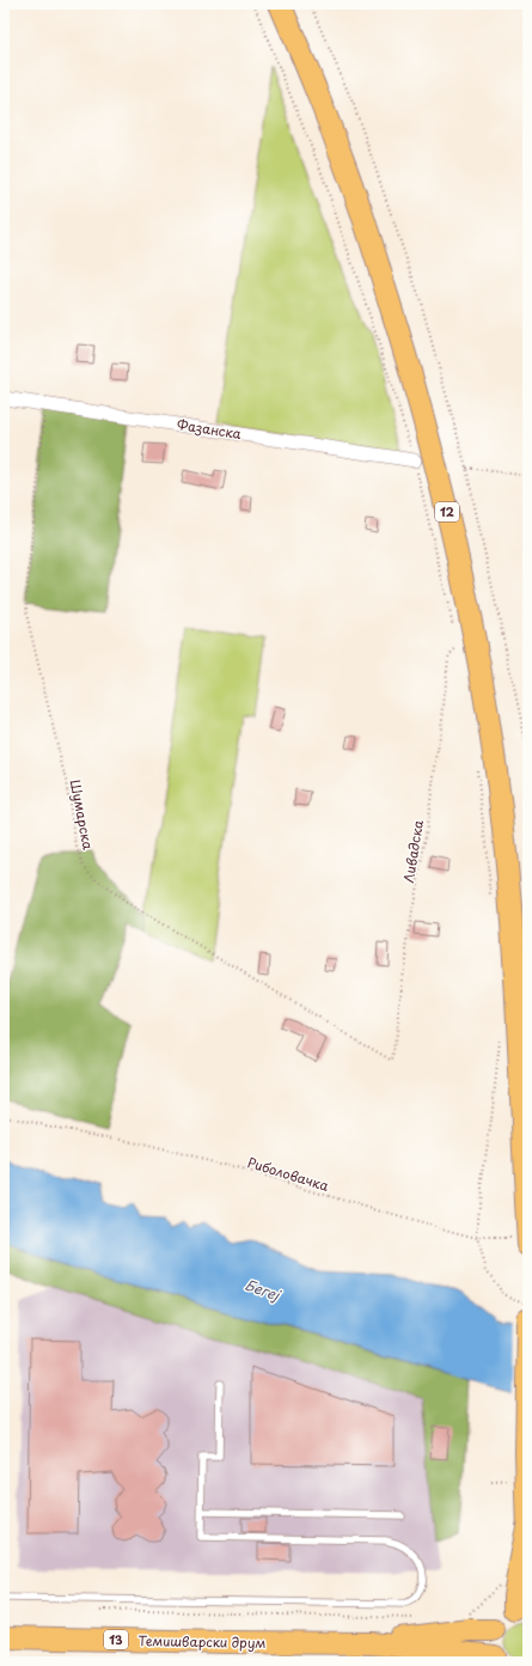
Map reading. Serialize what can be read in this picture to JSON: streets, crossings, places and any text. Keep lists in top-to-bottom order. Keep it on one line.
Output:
{"streets":{"main road":["12","13","Темишварски друм"],"street":["Фазанска"],"path":["Шумарска","Ливадска","Риболовачка"]},"crossings":[["Фазанска","Шумарска"],["12","Риболовачка"],["Шумарска","Ливадска"]],"water":["Бегеј"]}
